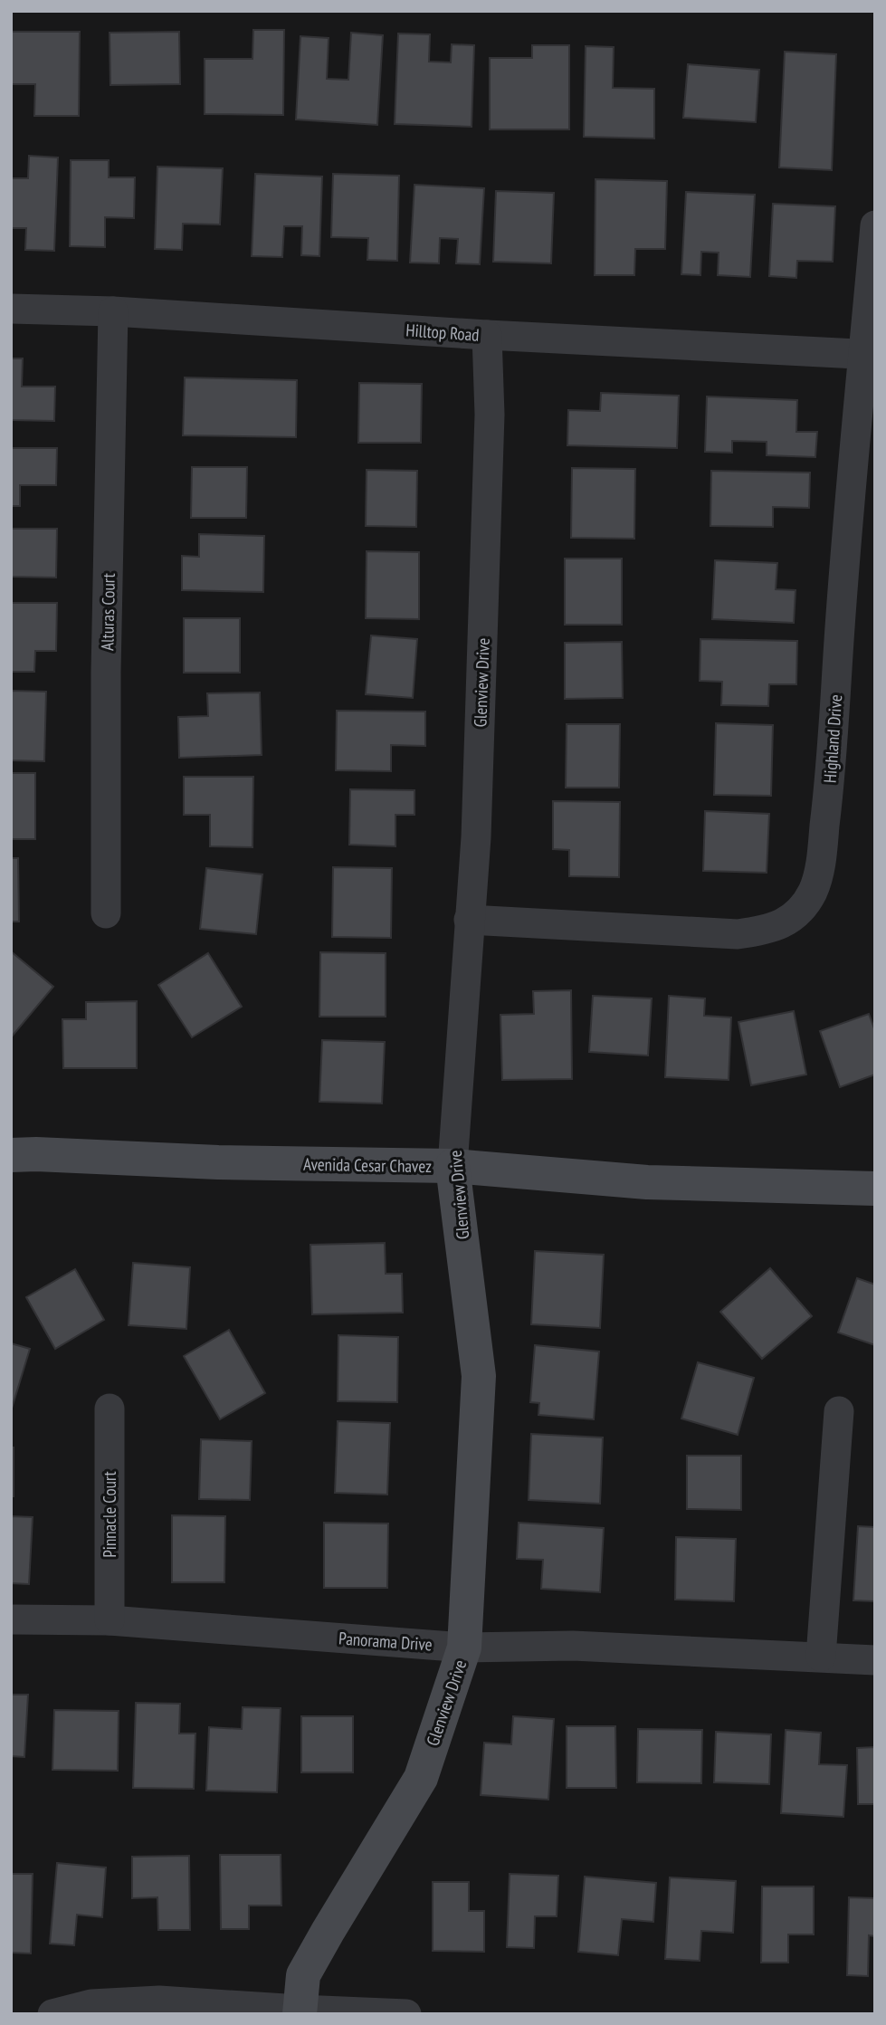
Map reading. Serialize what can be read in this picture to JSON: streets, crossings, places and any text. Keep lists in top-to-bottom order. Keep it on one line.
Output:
{"streets":{"street":["Hilltop Road","Alturas Court","Glenview Drive","Highland Drive","Avenida Cesar Chavez","Pinnacle Court","Panorama Drive"]},"crossings":[["Hilltop Road","Alturas Court"],["Hilltop Road","Glenview Drive"],["Hilltop Road","Highland Drive"],["Glenview Drive","Highland Drive"],["Glenview Drive","Avenida Cesar Chavez"],["Glenview Drive","Panorama Drive"],["Pinnacle Court","Panorama Drive"]]}
